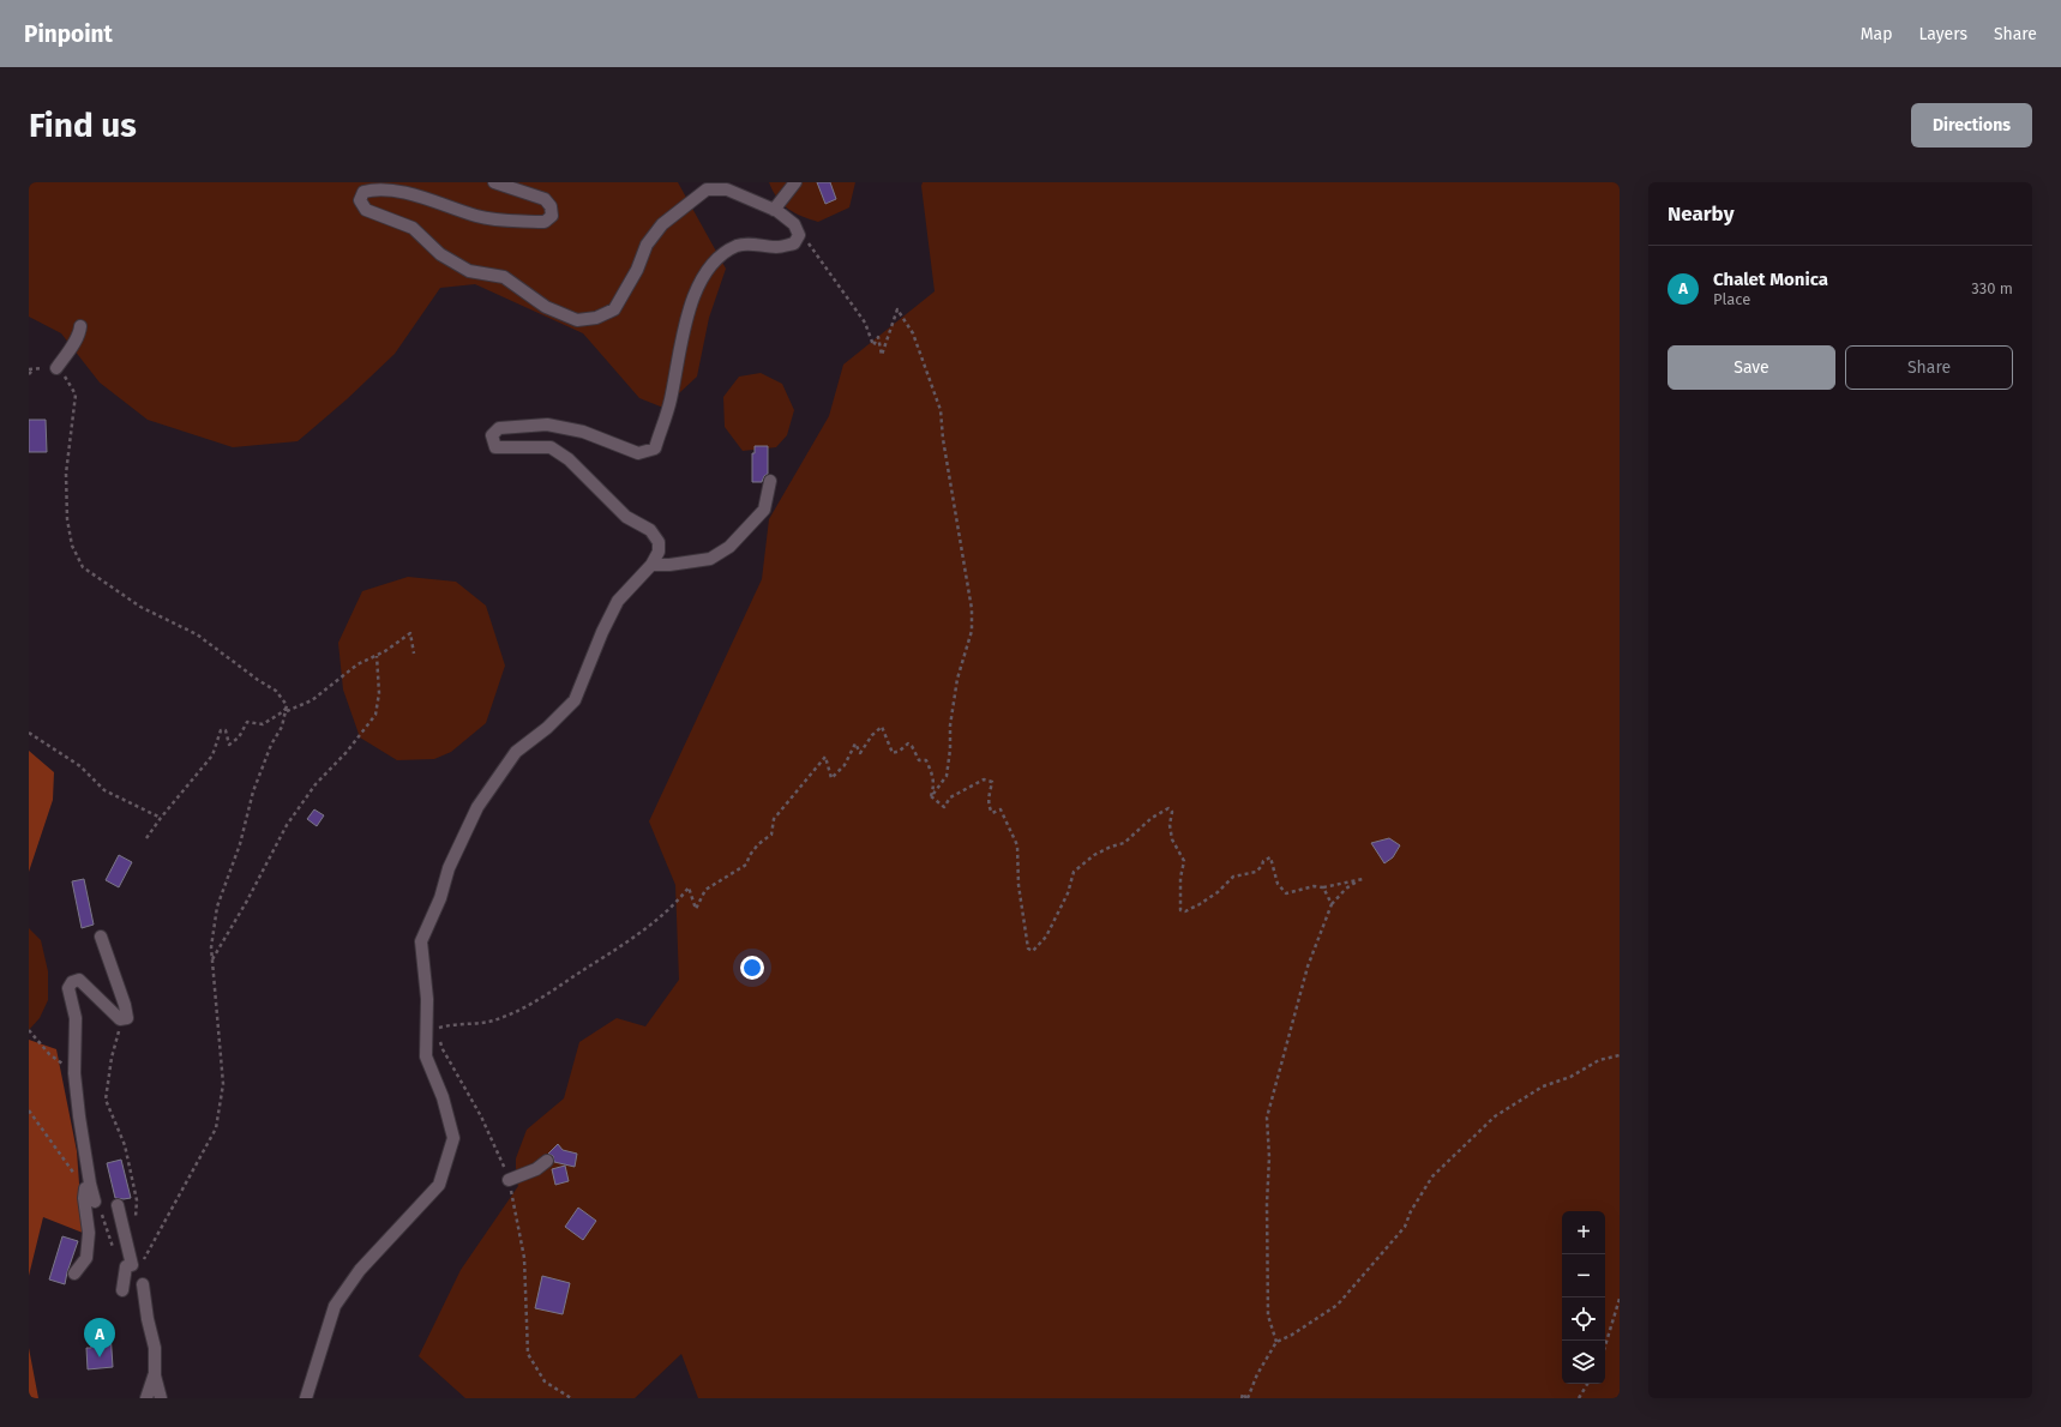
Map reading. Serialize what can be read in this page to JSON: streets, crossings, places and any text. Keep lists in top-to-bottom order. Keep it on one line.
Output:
{"page":{"header":"Pinpoint","nav":["Map","Layers","Share"],"buttons":["Directions",["Save","Share"]],"title":"Find us","heading":"Nearby","list":[{"mark":"A","name":"Chalet Monica","note":"Place","value":"330 m"}],"map_buttons":["+","−"],"pins":"A"}}
